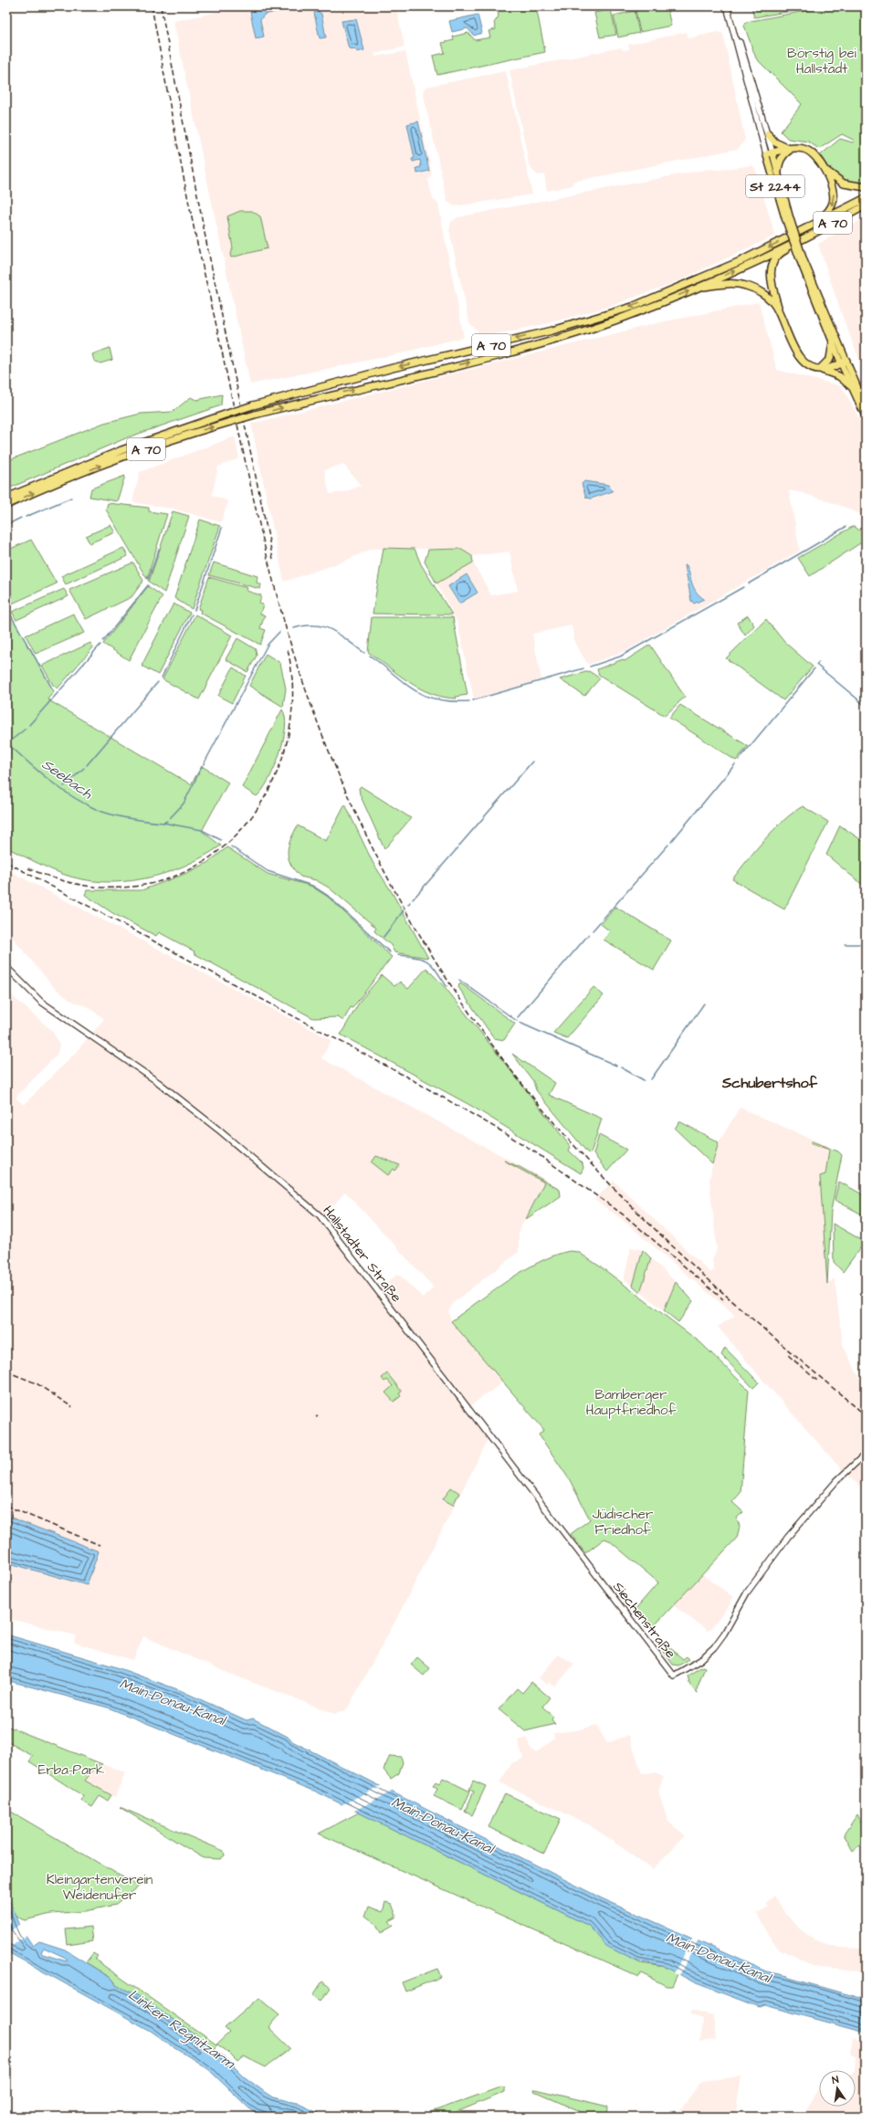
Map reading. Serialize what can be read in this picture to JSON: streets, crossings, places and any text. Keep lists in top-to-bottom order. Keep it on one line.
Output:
{"streets":{"highway":["A 70"],"main road":["St 2244","Hallstadter Straße","Siechenstraße"]},"crossings":[["Hallstadter Straße","Siechenstraße"]],"districts":["Schubertshof"],"water":["Seebach","Main-Donau-Kanal","Linker Regnitzarm"],"parks":["Börstig bei Hallstadt","Bamberger Hauptfriedhof","Jüdischer Friedhof","Erba-Park","Kleingartenverein Weidenufer"],"north":"top"}
